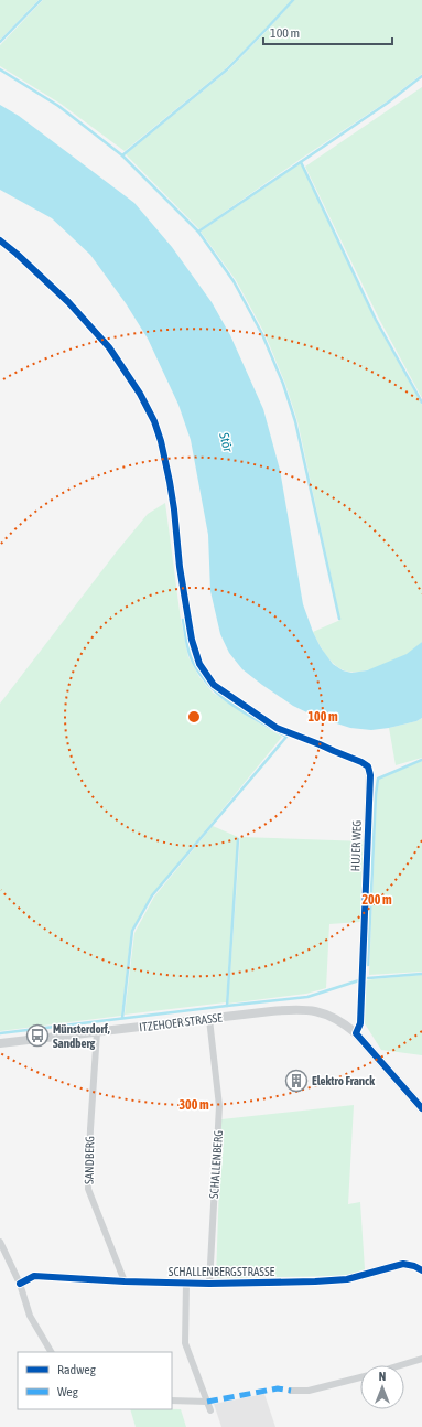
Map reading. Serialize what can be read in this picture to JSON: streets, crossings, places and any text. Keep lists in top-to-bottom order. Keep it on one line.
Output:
{"streets":{"street":["HUJER WEG","ITZEHOER STRASSE","SANDBERG","SCHALLENBERG","SCHALLENBERGSTRASSE"]},"crossings":[["HUJER WEG","ITZEHOER STRASSE"],["ITZEHOER STRASSE","SANDBERG"],["ITZEHOER STRASSE","SCHALLENBERG"],["SANDBERG","SCHALLENBERGSTRASSE"],["SCHALLENBERG","SCHALLENBERGSTRASSE"]],"water":["Stör"],"places":{"bus stop":["Münsterdorf, Sandberg"],"building":["Elektro Franck"]},"legend":["Radweg","Weg"],"scale_bar":"100 m","north":"top","rings":["100 m","200 m","300 m"]}
